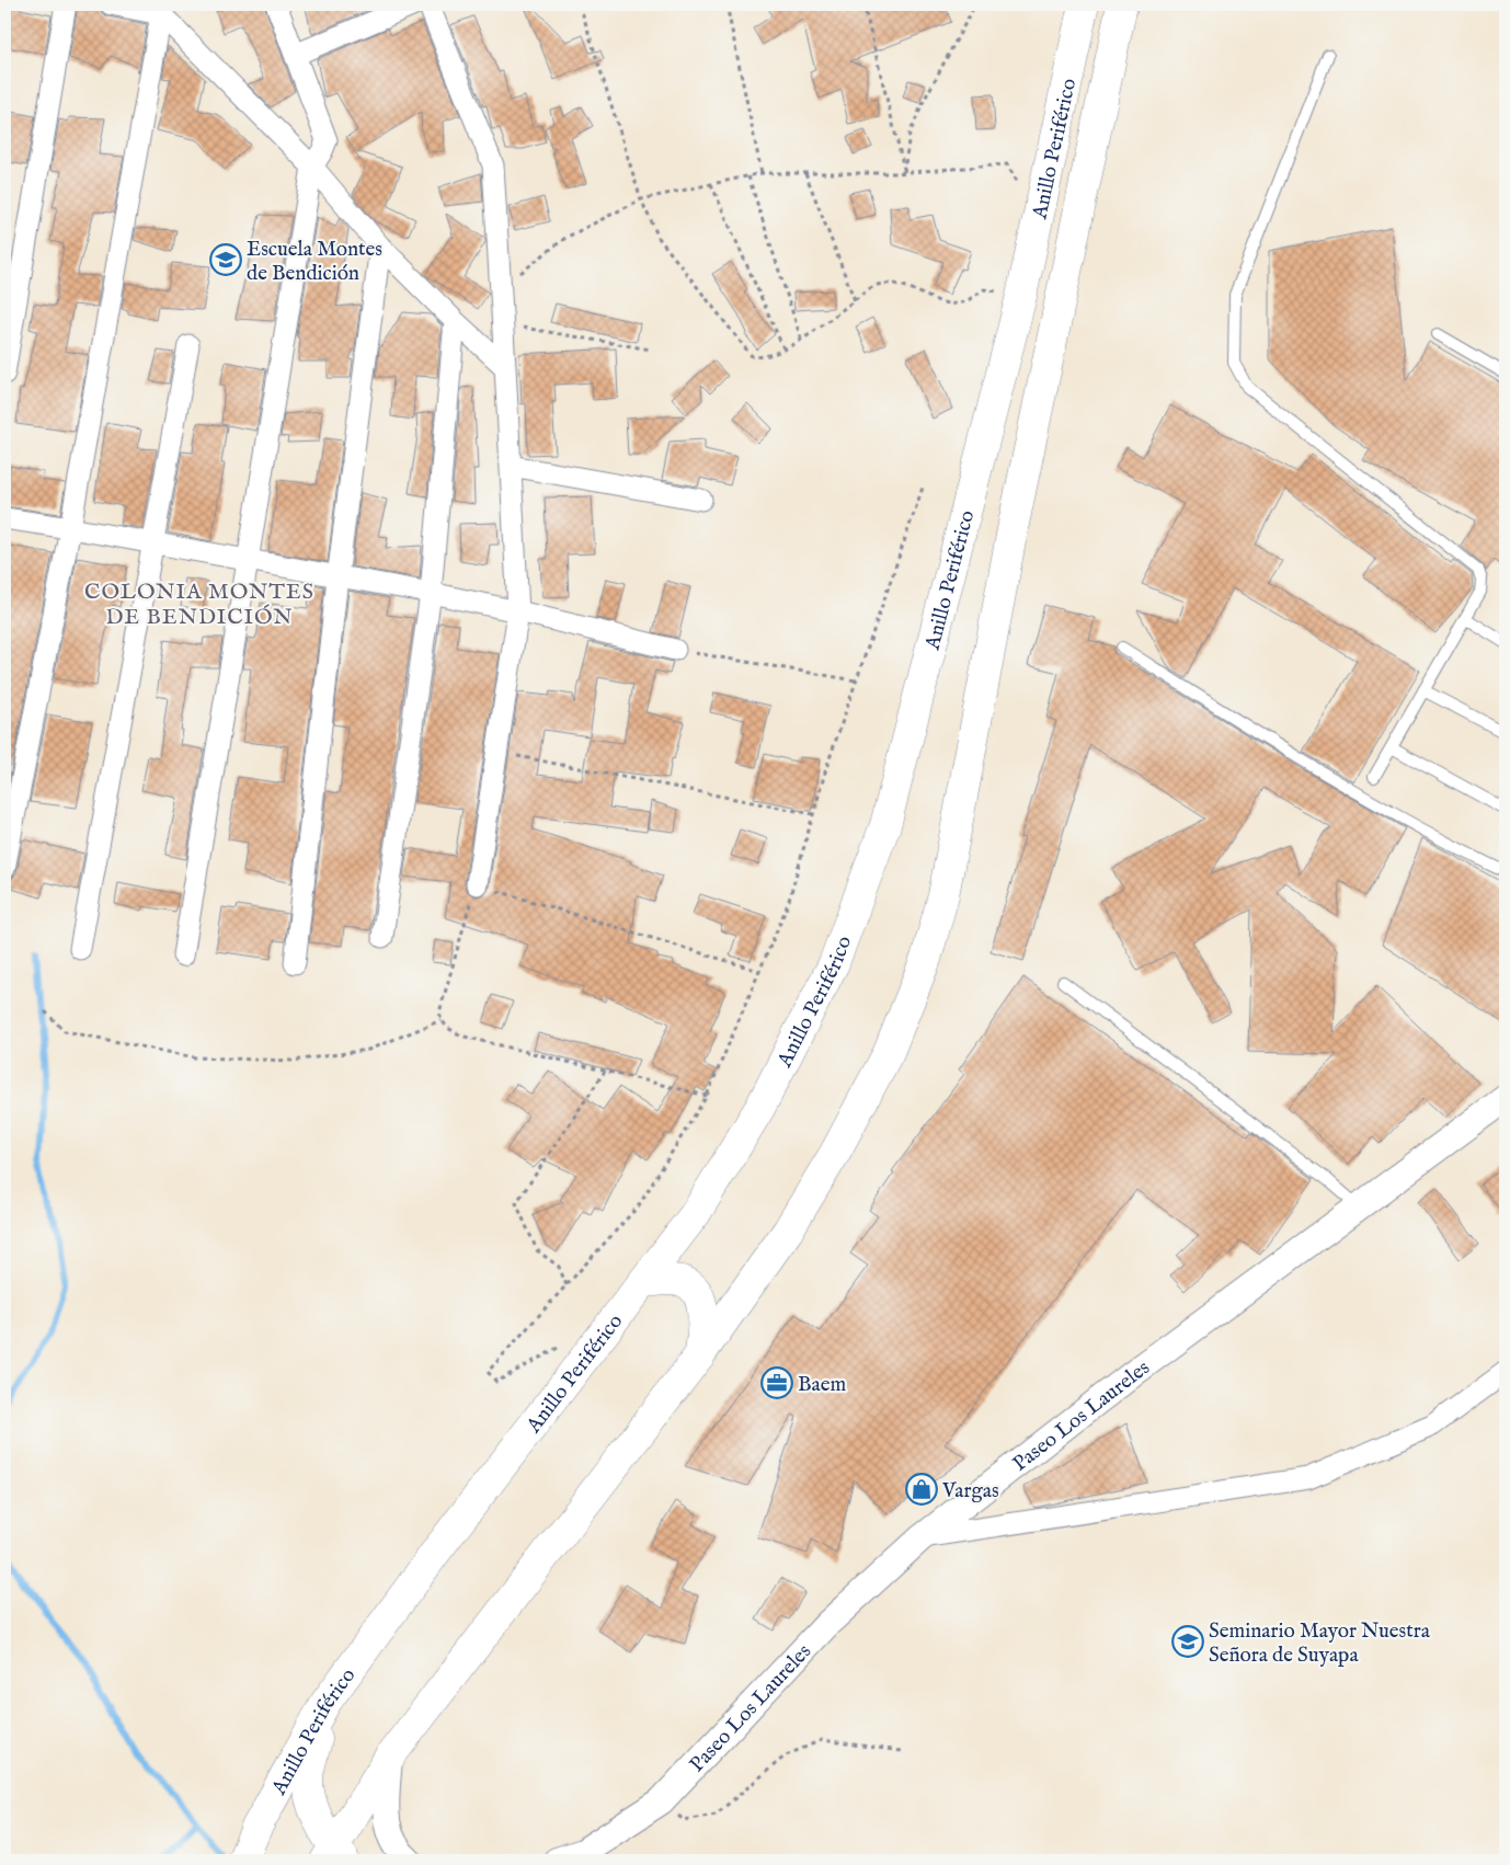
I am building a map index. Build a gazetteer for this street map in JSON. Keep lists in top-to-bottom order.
{
  "streets": {
    "highway": ["Anillo Periférico"],
    "street": ["Paseo Los Laureles"]
  },
  "districts": ["COLONIA MONTES DE BENDICIÓN"],
  "places": {
    "school or university": ["Escuela Montes de Bendición", "Seminario Mayor Nuestra Señora de Suyapa"],
    "office": ["Baem"],
    "shop": ["Vargas"]
  }
}
